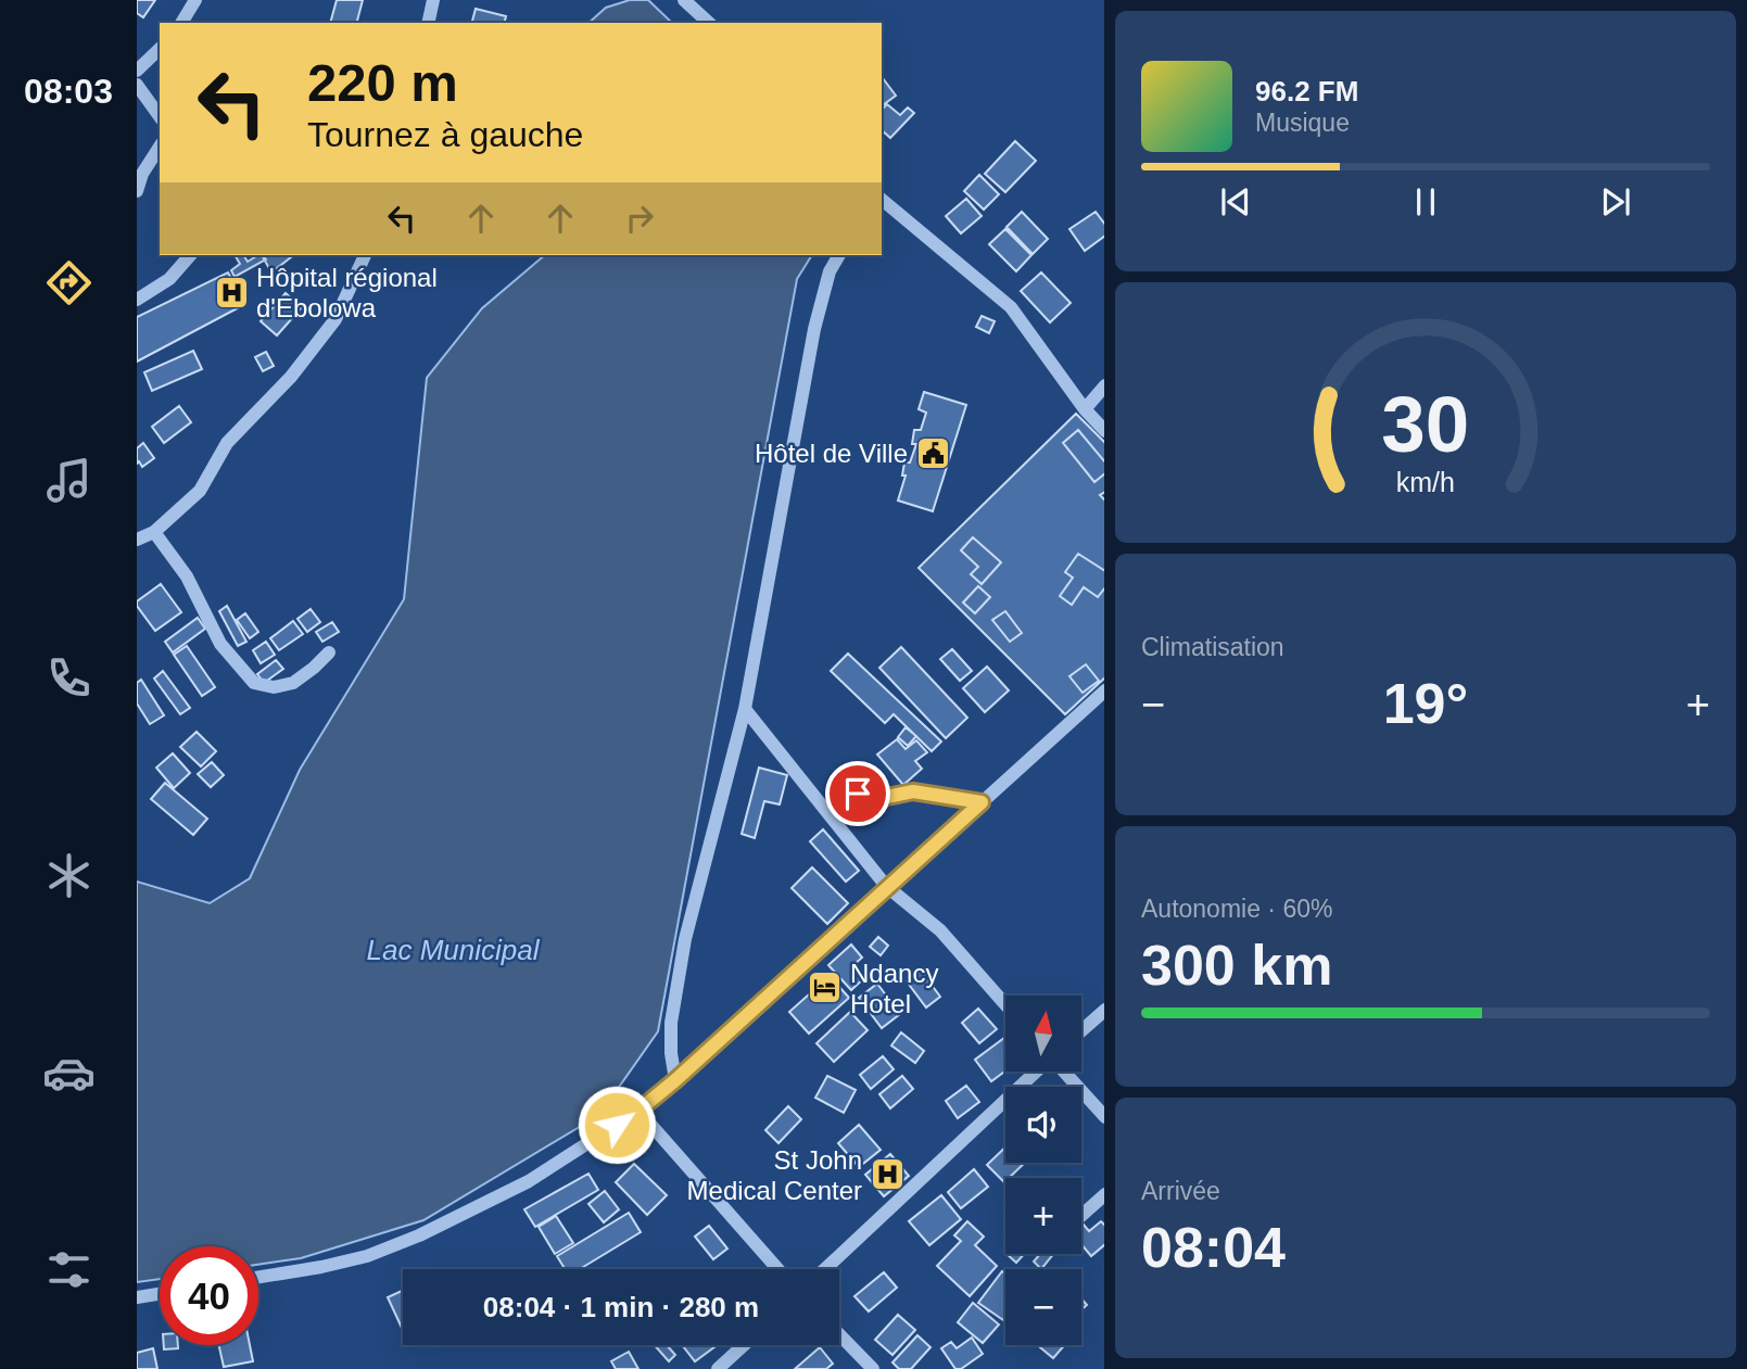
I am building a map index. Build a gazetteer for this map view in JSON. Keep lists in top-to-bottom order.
{
  "water": ["Lac Municipal"],
  "places": {
    "hospital": ["Hôpital régional d'Ebolowa", "St John Medical Center"],
    "public building": ["Hôtel de Ville"],
    "hotel": ["Ndancy Hotel"]
  },
  "north": "top",
  "page": {
    "tabs": "08:03",
    "turn": ["220 m", "Tournez à gauche"],
    "song": ["96.2 FM", "Musique"],
    "tile": [
      "Climatisation",
      ["Autonomie · 60%", "300 km"],
      ["Arrivée", "08:04"]
    ],
    "heat": ["−", "19°", "+"],
    "map_buttons": ["+", "−"],
    "limit": "40",
    "trip": "08:04 · 1 min · 280 m",
    "gauge": ["30", "km/h"]
  }
}
